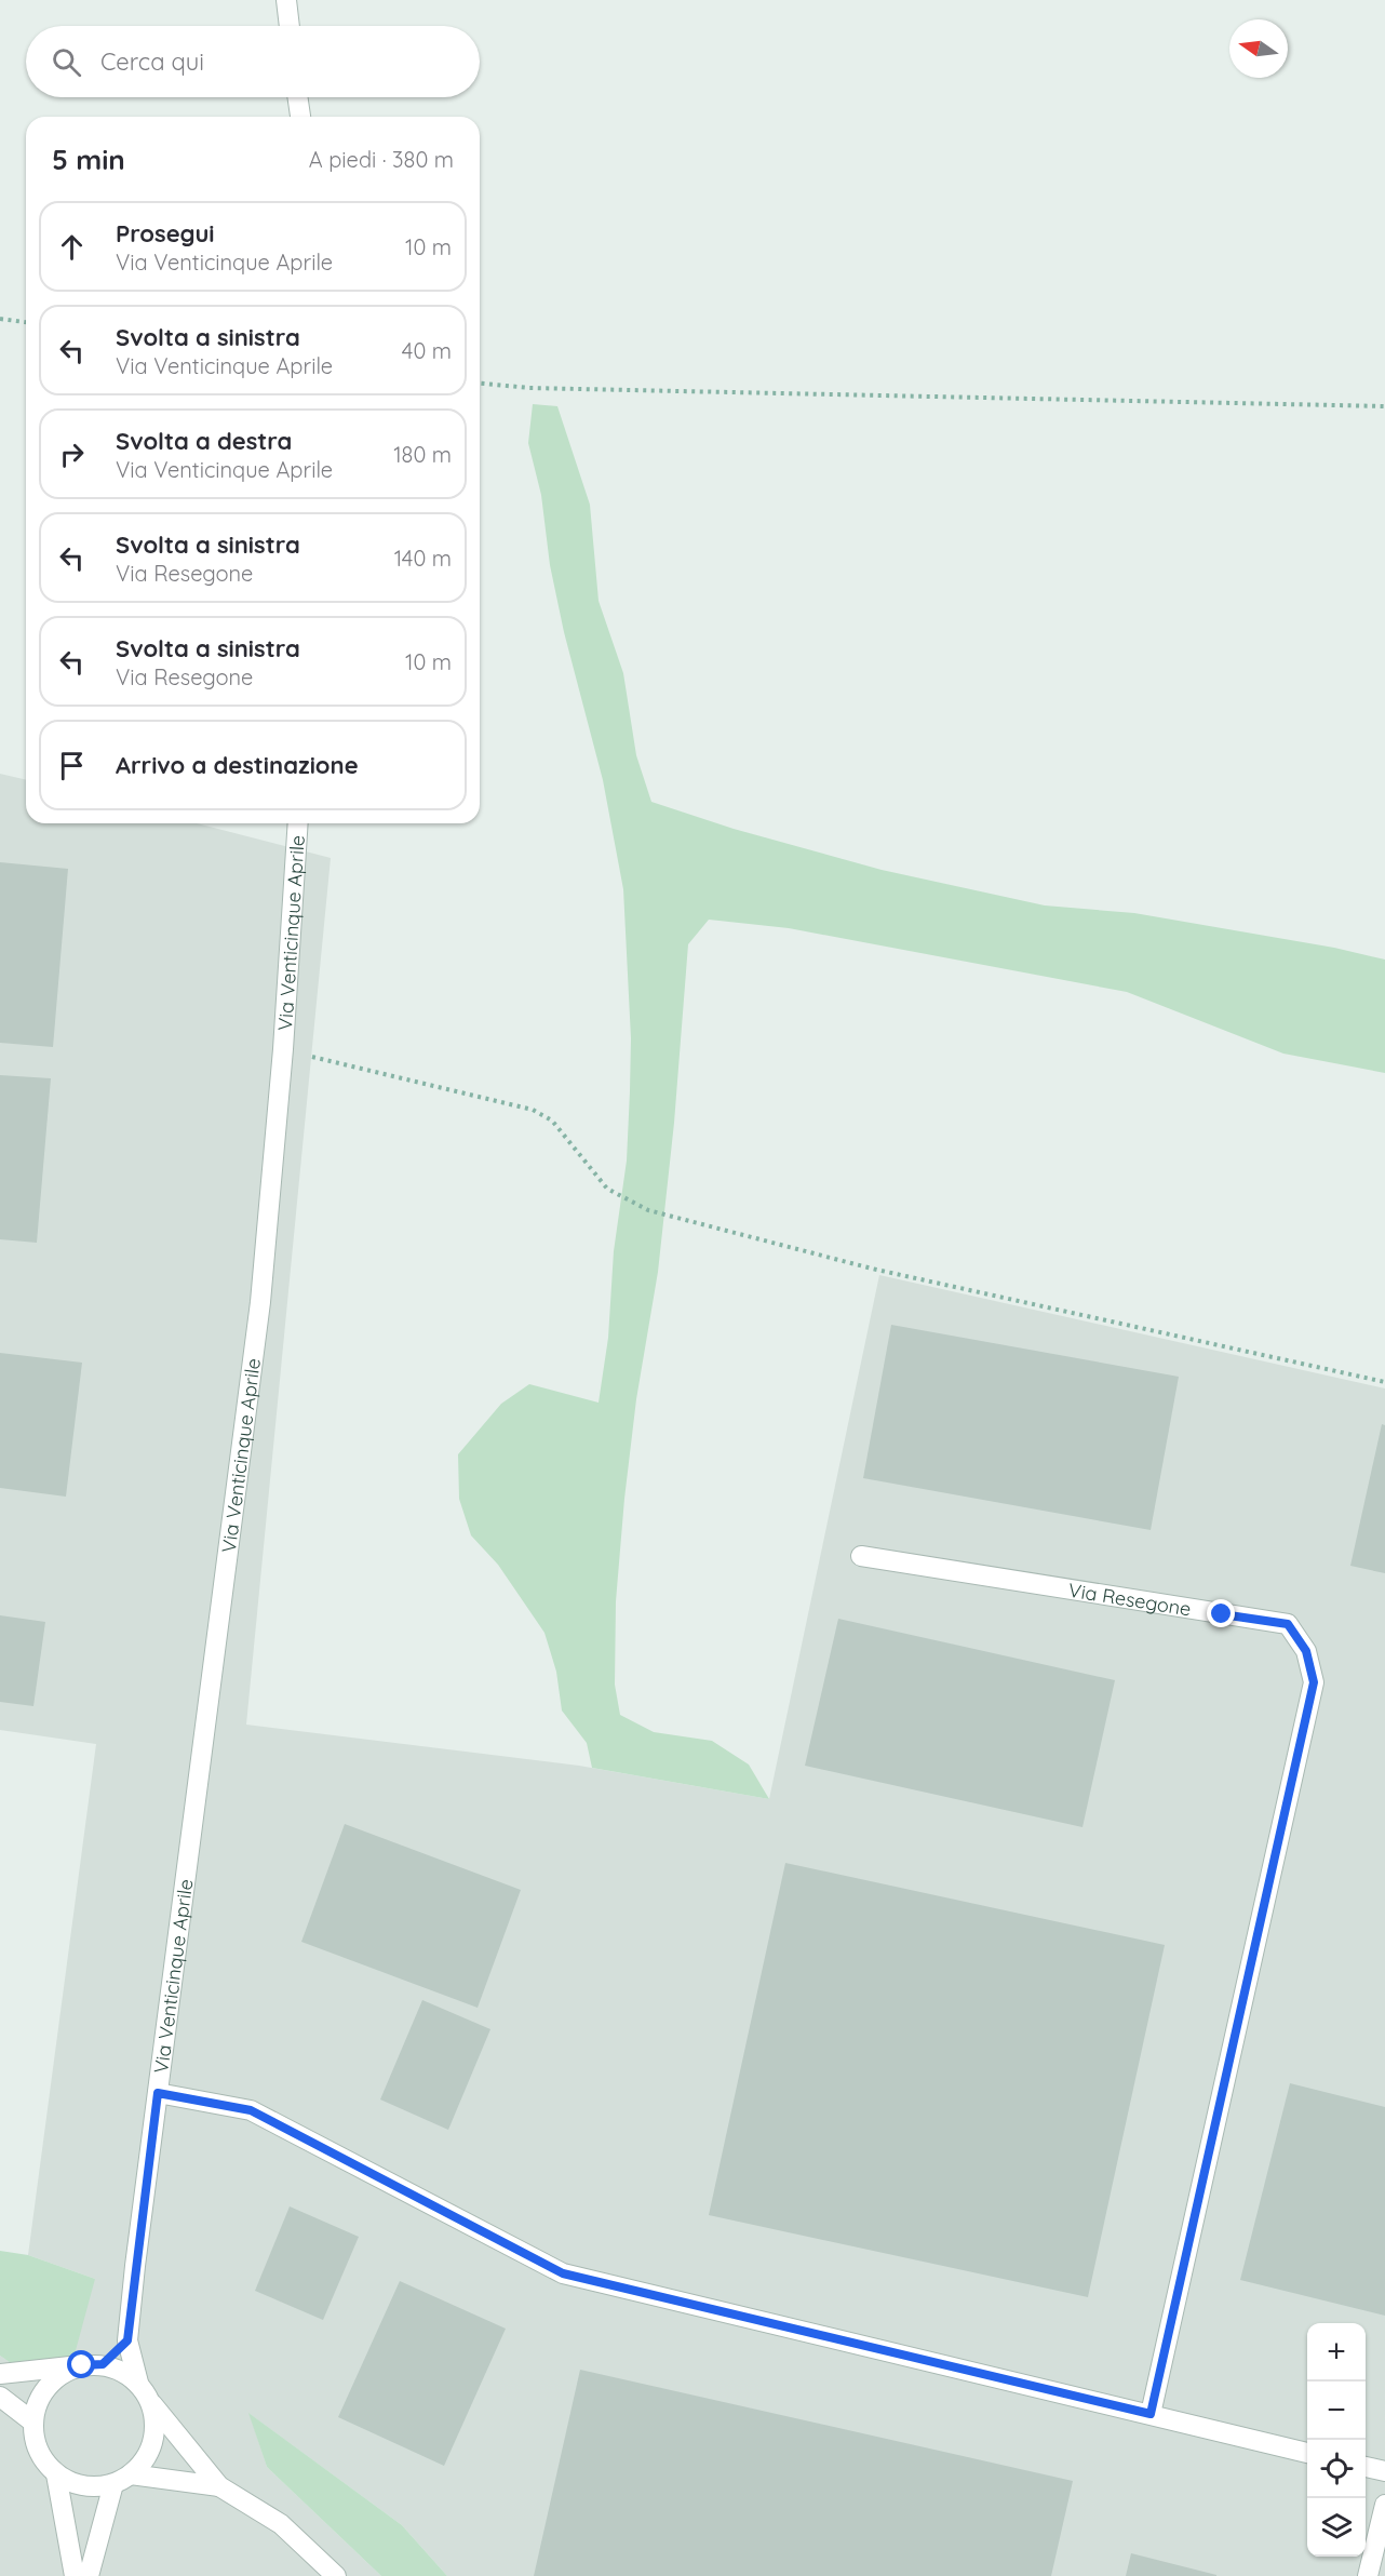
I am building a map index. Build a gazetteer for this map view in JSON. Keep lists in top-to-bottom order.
{
  "streets": {
    "street": ["Via Venticinque Aprile", "Via Resegone"]
  },
  "crossings": [
    ["Via Venticinque Aprile", "Via Resegone"]
  ],
  "north": "left",
  "page": {
    "search": "Cerca qui",
    "heading": ["5 min", "A piedi · 380 m"],
    "list": [
      ["Prosegui", "Via Venticinque Aprile", "10 m"],
      ["Svolta a sinistra", "Via Venticinque Aprile", "40 m"],
      ["Svolta a destra", "Via Venticinque Aprile", "180 m"],
      ["Svolta a sinistra", "Via Resegone", "140 m"],
      ["Svolta a sinistra", "Via Resegone", "10 m"],
      "Arrivo a destinazione"
    ],
    "map_buttons": ["+", "−"]
  }
}
